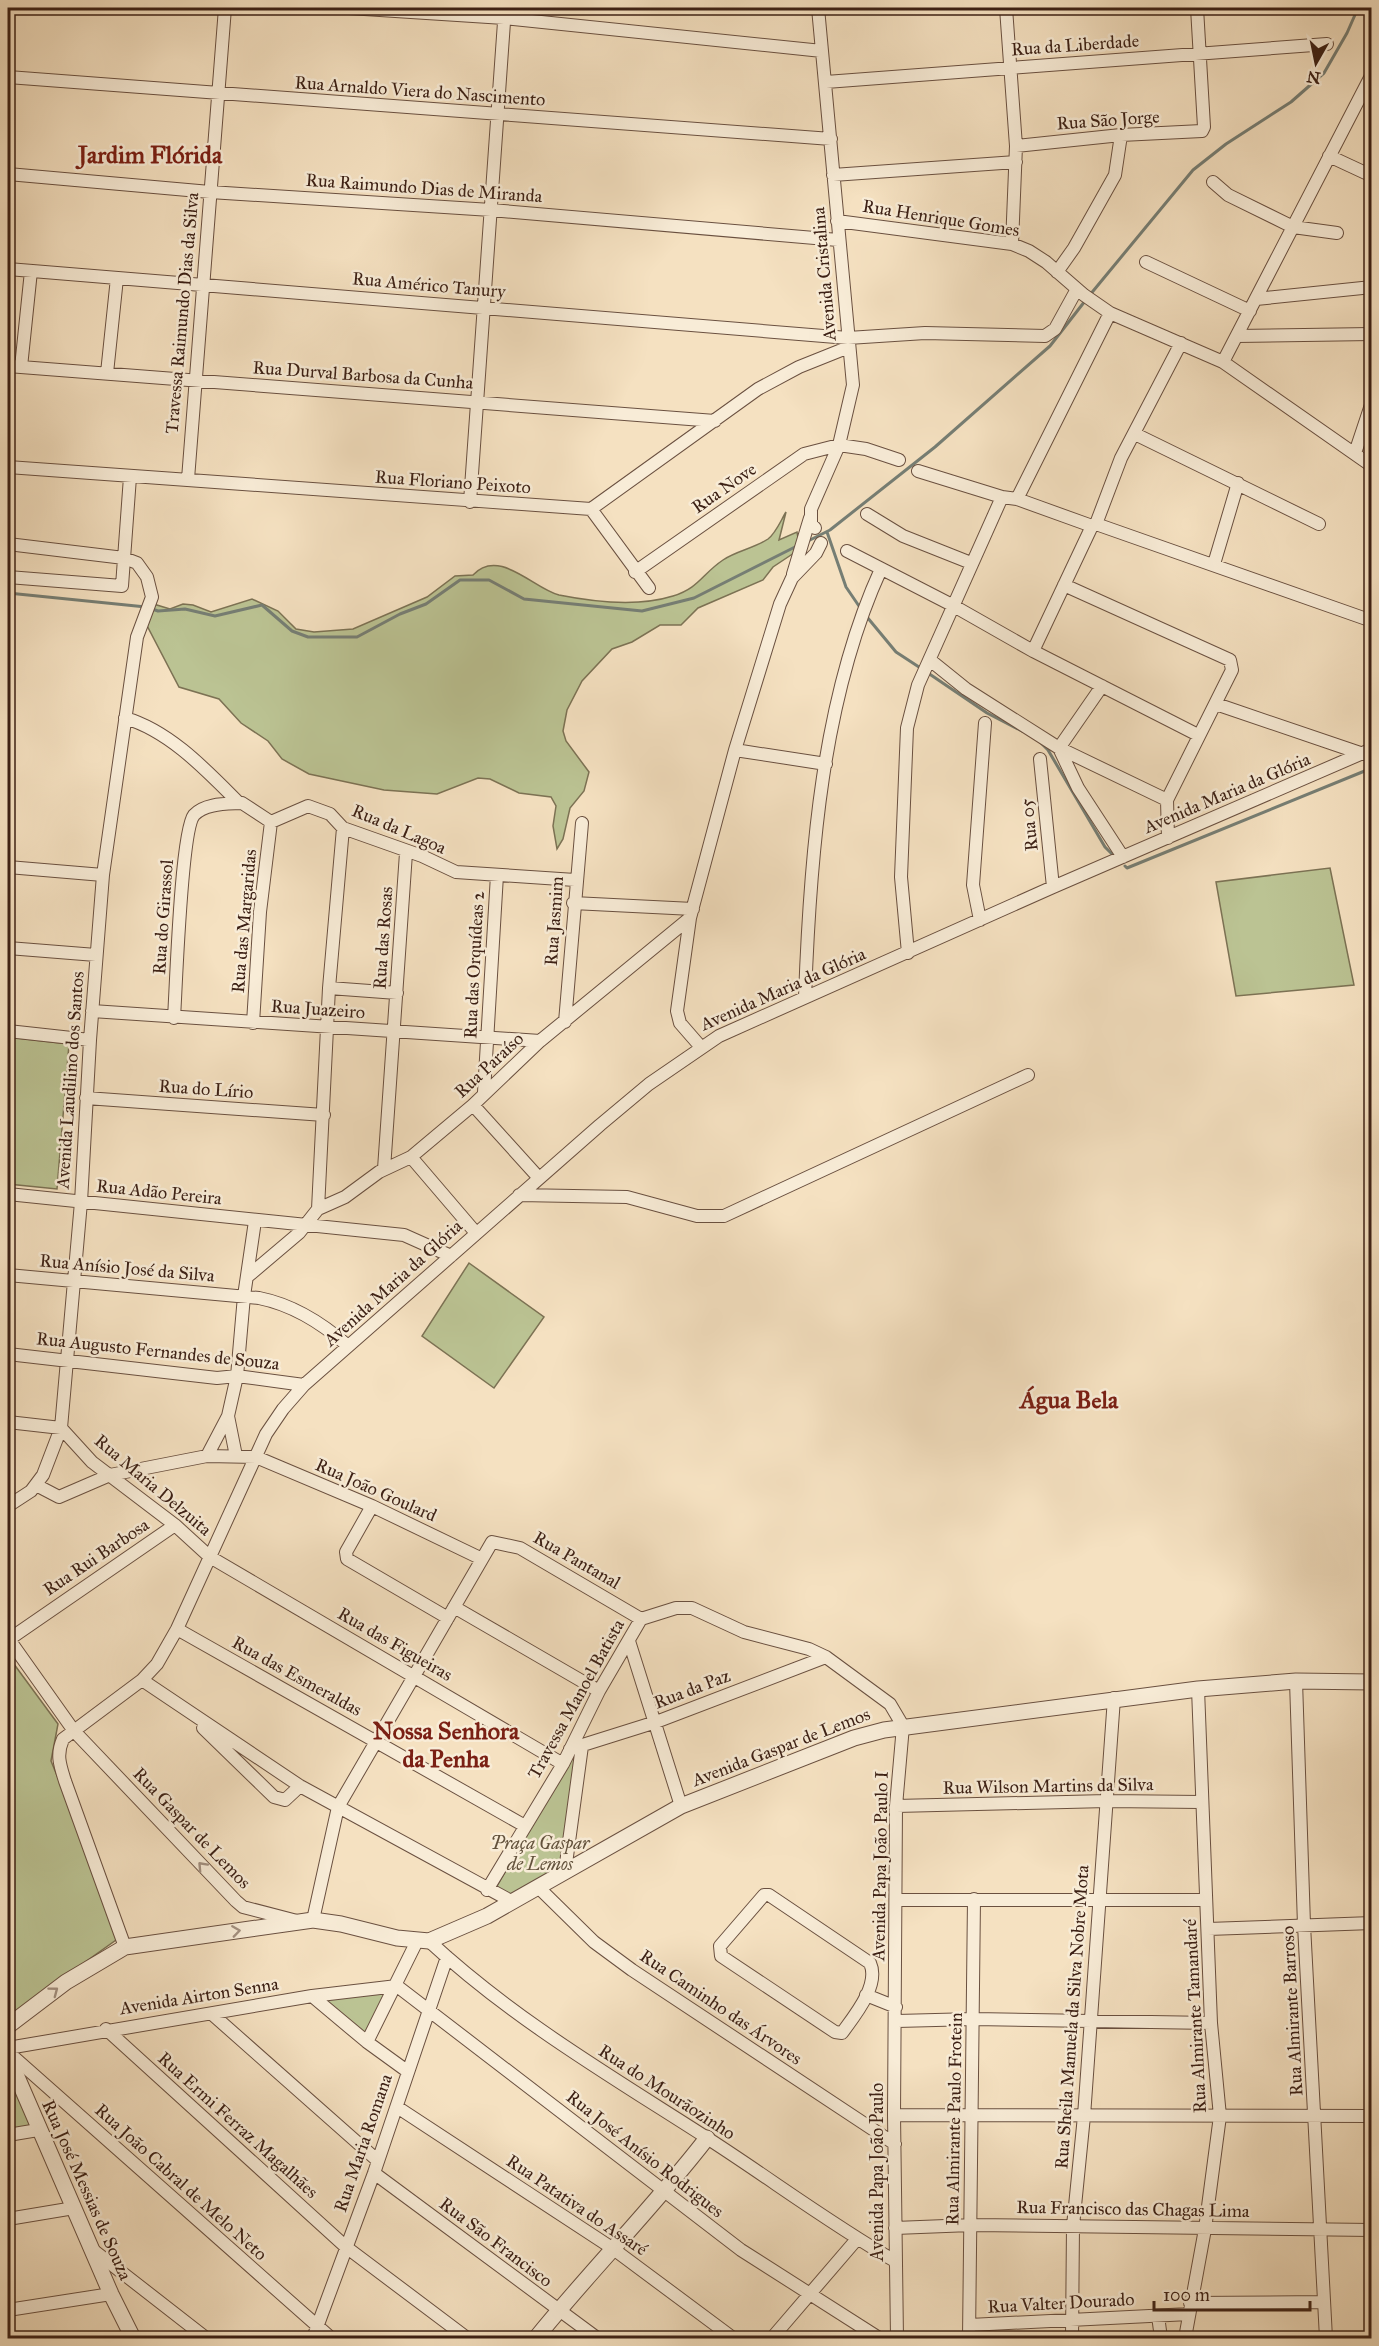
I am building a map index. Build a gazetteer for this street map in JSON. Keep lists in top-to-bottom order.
{
  "streets": {
    "street": [
      "Rua da Liberdade",
      "Rua Arnaldo Viera do Nascimento",
      "Rua São Jorge",
      "Rua Raimundo Dias de Miranda",
      "Rua Henrique Gomes",
      "Avenida Cristalina",
      "Rua Américo Tanury",
      "Travessa Raimundo Dias da Silva",
      "Rua Durval Barbosa da Cunha",
      "Rua Floriano Peixoto",
      "Rua Nove",
      "Avenida Maria da Glória",
      "Rua 05",
      "Rua da Lagoa",
      "Rua do Girassol",
      "Rua das Margaridas",
      "Rua Jasmim",
      "Rua das Rosas",
      "Rua das Orquídeas 2",
      "Rua Juazeiro",
      "Rua Paraíso",
      "Avenida Laudilino dos Santos",
      "Rua do Lírio",
      "Rua Adão Pereira",
      "Rua Anísio José da Silva",
      "Rua Augusto Fernandes de Souza",
      "Rua Maria Delzuita",
      "Rua João Goulard",
      "Rua Rui Barbosa",
      "Rua Pantanal",
      "Rua das Figueiras",
      "Rua das Esmeraldas",
      "Rua da Paz",
      "Travessa Manoel Batista",
      "Avenida Gaspar de Lemos",
      "Rua Wilson Martins da Silva",
      "Rua Gaspar de Lemos",
      "Avenida Papa João Paulo I",
      "Avenida Airton Senna",
      "Rua Caminho das Árvores",
      "Rua Almirante Barroso",
      "Rua Almirante Tamandaré",
      "Rua Sheila Manuela da Silva Nobre Mota",
      "Rua do Mourãozinho",
      "Rua Almirante Paulo Frotein",
      "Rua Ermi Ferraz Magalhães",
      "Rua Maria Romana",
      "Rua José Anísio Rodrigues",
      "Avenida Papa João Paulo",
      "Rua João Cabral de Melo Neto",
      "Rua José Messias de Souza",
      "Rua Patativa do Assaré",
      "Rua Francisco das Chagas Lima",
      "Rua São Francisco",
      "Rua Valter Dourado"
    ]
  },
  "crossings": [
    ["Rua da Liberdade", "Rua São Jorge"],
    ["Rua da Liberdade", "Avenida Cristalina"],
    ["Rua Arnaldo Viera do Nascimento", "Avenida Cristalina"],
    ["Rua Arnaldo Viera do Nascimento", "Travessa Raimundo Dias da Silva"],
    ["Rua Raimundo Dias de Miranda", "Avenida Cristalina"],
    ["Rua Raimundo Dias de Miranda", "Travessa Raimundo Dias da Silva"],
    ["Rua Henrique Gomes", "Avenida Cristalina"],
    ["Avenida Cristalina", "Rua Américo Tanury"],
    ["Avenida Cristalina", "Rua Nove"],
    ["Rua Américo Tanury", "Travessa Raimundo Dias da Silva"],
    ["Travessa Raimundo Dias da Silva", "Rua Durval Barbosa da Cunha"],
    ["Travessa Raimundo Dias da Silva", "Rua Floriano Peixoto"],
    ["Avenida Maria da Glória", "Rua 05"],
    ["Avenida Maria da Glória", "Rua Adão Pereira"],
    ["Avenida Maria da Glória", "Rua Anísio José da Silva"],
    ["Avenida Maria da Glória", "Rua Augusto Fernandes de Souza"],
    ["Avenida Maria da Glória", "Rua Maria Delzuita"],
    ["Avenida Maria da Glória", "Rua João Goulard"],
    ["Avenida Maria da Glória", "Rua das Figueiras"],
    ["Avenida Maria da Glória", "Rua das Esmeraldas"],
    ["Avenida Maria da Glória", "Rua Gaspar de Lemos"],
    ["Rua da Lagoa", "Rua das Margaridas"],
    ["Rua da Lagoa", "Rua Jasmim"],
    ["Rua da Lagoa", "Rua das Rosas"],
    ["Rua da Lagoa", "Rua das Orquídeas 2"],
    ["Rua do Girassol", "Rua Juazeiro"],
    ["Rua das Margaridas", "Rua Juazeiro"],
    ["Rua Jasmim", "Rua Paraíso"],
    ["Rua das Rosas", "Rua Juazeiro"],
    ["Rua das Rosas", "Rua Paraíso"],
    ["Rua das Orquídeas 2", "Rua Juazeiro"],
    ["Rua das Orquídeas 2", "Rua Paraíso"],
    ["Rua Juazeiro", "Rua Paraíso"],
    ["Rua Juazeiro", "Avenida Laudilino dos Santos"],
    ["Avenida Laudilino dos Santos", "Rua do Lírio"],
    ["Avenida Laudilino dos Santos", "Rua Adão Pereira"],
    ["Avenida Laudilino dos Santos", "Rua Anísio José da Silva"],
    ["Avenida Laudilino dos Santos", "Rua Augusto Fernandes de Souza"],
    ["Avenida Laudilino dos Santos", "Rua Maria Delzuita"],
    ["Rua Maria Delzuita", "Rua Rui Barbosa"],
    ["Rua Maria Delzuita", "Rua das Figueiras"],
    ["Rua João Goulard", "Rua Pantanal"],
    ["Rua Rui Barbosa", "Rua Gaspar de Lemos"],
    ["Rua Pantanal", "Travessa Manoel Batista"],
    ["Rua das Figueiras", "Travessa Manoel Batista"],
    ["Rua das Esmeraldas", "Travessa Manoel Batista"],
    ["Rua da Paz", "Travessa Manoel Batista"],
    ["Avenida Gaspar de Lemos", "Avenida Papa João Paulo I"],
    ["Avenida Gaspar de Lemos", "Rua Caminho das Árvores"],
    ["Avenida Gaspar de Lemos", "Rua Almirante Barroso"],
    ["Avenida Gaspar de Lemos", "Rua Almirante Tamandaré"],
    ["Avenida Gaspar de Lemos", "Rua Sheila Manuela da Silva Nobre Mota"],
    ["Avenida Gaspar de Lemos", "Rua do Mourãozinho"],
    ["Rua Wilson Martins da Silva", "Avenida Papa João Paulo I"],
    ["Rua Wilson Martins da Silva", "Rua Almirante Tamandaré"],
    ["Rua Wilson Martins da Silva", "Rua Sheila Manuela da Silva Nobre Mota"],
    ["Avenida Papa João Paulo I", "Avenida Papa João Paulo"],
    ["Avenida Airton Senna", "Rua Ermi Ferraz Magalhães"],
    ["Avenida Airton Senna", "Rua José Anísio Rodrigues"],
    ["Avenida Airton Senna", "Rua João Cabral de Melo Neto"],
    ["Rua Caminho das Árvores", "Avenida Papa João Paulo"],
    ["Rua Almirante Barroso", "Rua Francisco das Chagas Lima"],
    ["Rua Almirante Barroso", "Rua Valter Dourado"],
    ["Rua Almirante Tamandaré", "Rua Francisco das Chagas Lima"],
    ["Rua Almirante Tamandaré", "Rua Valter Dourado"],
    ["Rua Sheila Manuela da Silva Nobre Mota", "Rua Francisco das Chagas Lima"],
    ["Rua Sheila Manuela da Silva Nobre Mota", "Rua Valter Dourado"],
    ["Rua do Mourãozinho", "Rua Maria Romana"],
    ["Rua do Mourãozinho", "Avenida Papa João Paulo"],
    ["Rua Almirante Paulo Frotein", "Rua Francisco das Chagas Lima"],
    ["Rua Almirante Paulo Frotein", "Rua Valter Dourado"],
    ["Rua Ermi Ferraz Magalhães", "Rua Maria Romana"],
    ["Rua Maria Romana", "Rua José Anísio Rodrigues"],
    ["Rua Maria Romana", "Rua João Cabral de Melo Neto"],
    ["Rua Maria Romana", "Rua Patativa do Assaré"],
    ["Rua Maria Romana", "Rua São Francisco"],
    ["Avenida Papa João Paulo", "Rua Francisco das Chagas Lima"]
  ],
  "districts": ["Jardim Flórida", "Água Bela", "Nossa Senhora da Penha"],
  "parks": ["Praça Gaspar de Lemos"],
  "scale_bar": "100 m",
  "north": "bottom"
}
